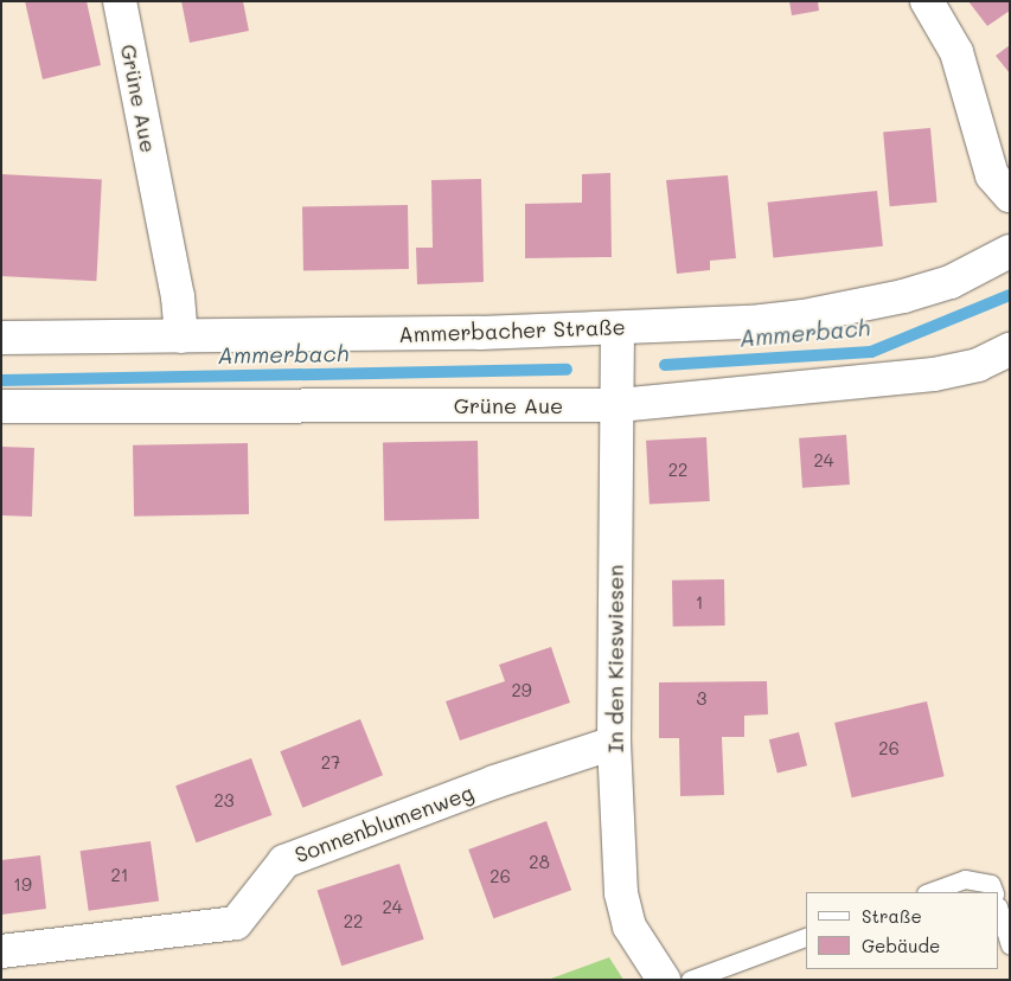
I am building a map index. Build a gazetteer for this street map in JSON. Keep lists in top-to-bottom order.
{
  "streets": {
    "street": [
      "Grüne Aue",
      "Ammerbacher Straße",
      "In den Kieswiesen",
      "Sonnenblumenweg"
    ]
  },
  "crossings": [
    ["Grüne Aue", "Ammerbacher Straße"],
    ["Grüne Aue", "In den Kieswiesen"],
    ["Ammerbacher Straße", "In den Kieswiesen"],
    ["In den Kieswiesen", "Sonnenblumenweg"]
  ],
  "water": ["Ammerbach"],
  "house_numbers": [
    "24",
    "22",
    "1",
    "29",
    "3",
    "26",
    "27",
    "23",
    "28",
    "21",
    "26",
    "19",
    "24",
    "22"
  ],
  "legend": ["Straße", "Gebäude"]
}
